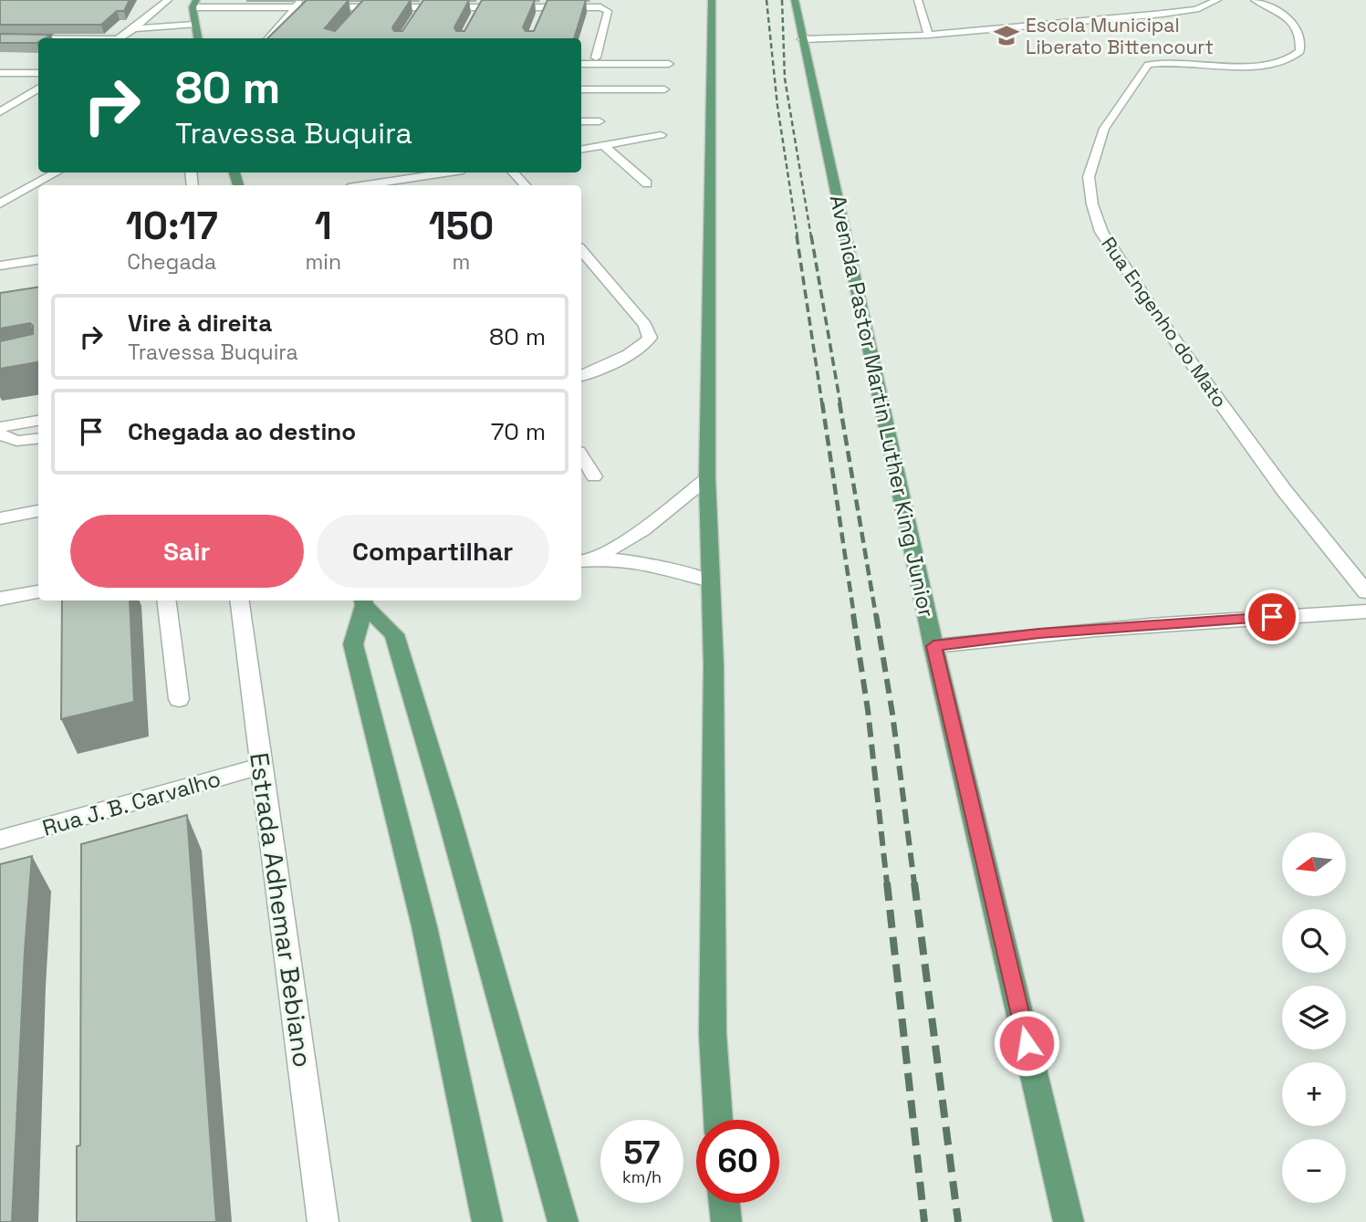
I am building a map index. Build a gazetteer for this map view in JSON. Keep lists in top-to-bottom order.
{
  "streets": {
    "main road": ["Avenida Pastor Martin Luther King Junior"],
    "street": ["Rua Engenho do Mato", "Rua J. B. Carvalho", "Estrada Adhemar Bebiano"]
  },
  "crossings": [
    ["Rua J. B. Carvalho", "Estrada Adhemar Bebiano"]
  ],
  "places": {
    "school or university": ["Escola Municipal Liberato Bittencourt"]
  },
  "north": "left",
  "page": {
    "turn": ["80 m", "Travessa Buquira"],
    "eta": [
      "10:17",
      "Chegada",
      "1",
      "min",
      "150",
      "m"
    ],
    "list": [
      {
        "name": "Vire à direita",
        "note": "Travessa Buquira",
        "value": "80 m"
      },
      {
        "name": "Chegada ao destino",
        "value": "70 m"
      }
    ],
    "buttons": ["Sair", "Compartilhar"],
    "map_buttons": ["+", "−"],
    "speed": "57 km/h",
    "limit": "60"
  }
}
